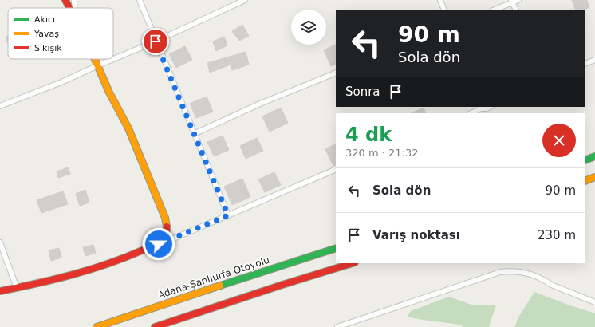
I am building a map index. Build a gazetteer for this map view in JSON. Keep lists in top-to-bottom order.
{
  "streets": {
    "main road": ["Adana-Şanlıurfa Otoyolu"]
  },
  "legend": ["Akıcı", "Yavaş", "Sıkışık"],
  "page": {
    "turn": ["90 m", "Sola dön"],
    "then": "Sonra",
    "heading": ["4 dk", "320 m · 21:32"],
    "list": [
      {
        "name": "Sola dön",
        "value": "90 m"
      },
      {
        "name": "Varış noktası",
        "value": "230 m"
      }
    ]
  }
}
